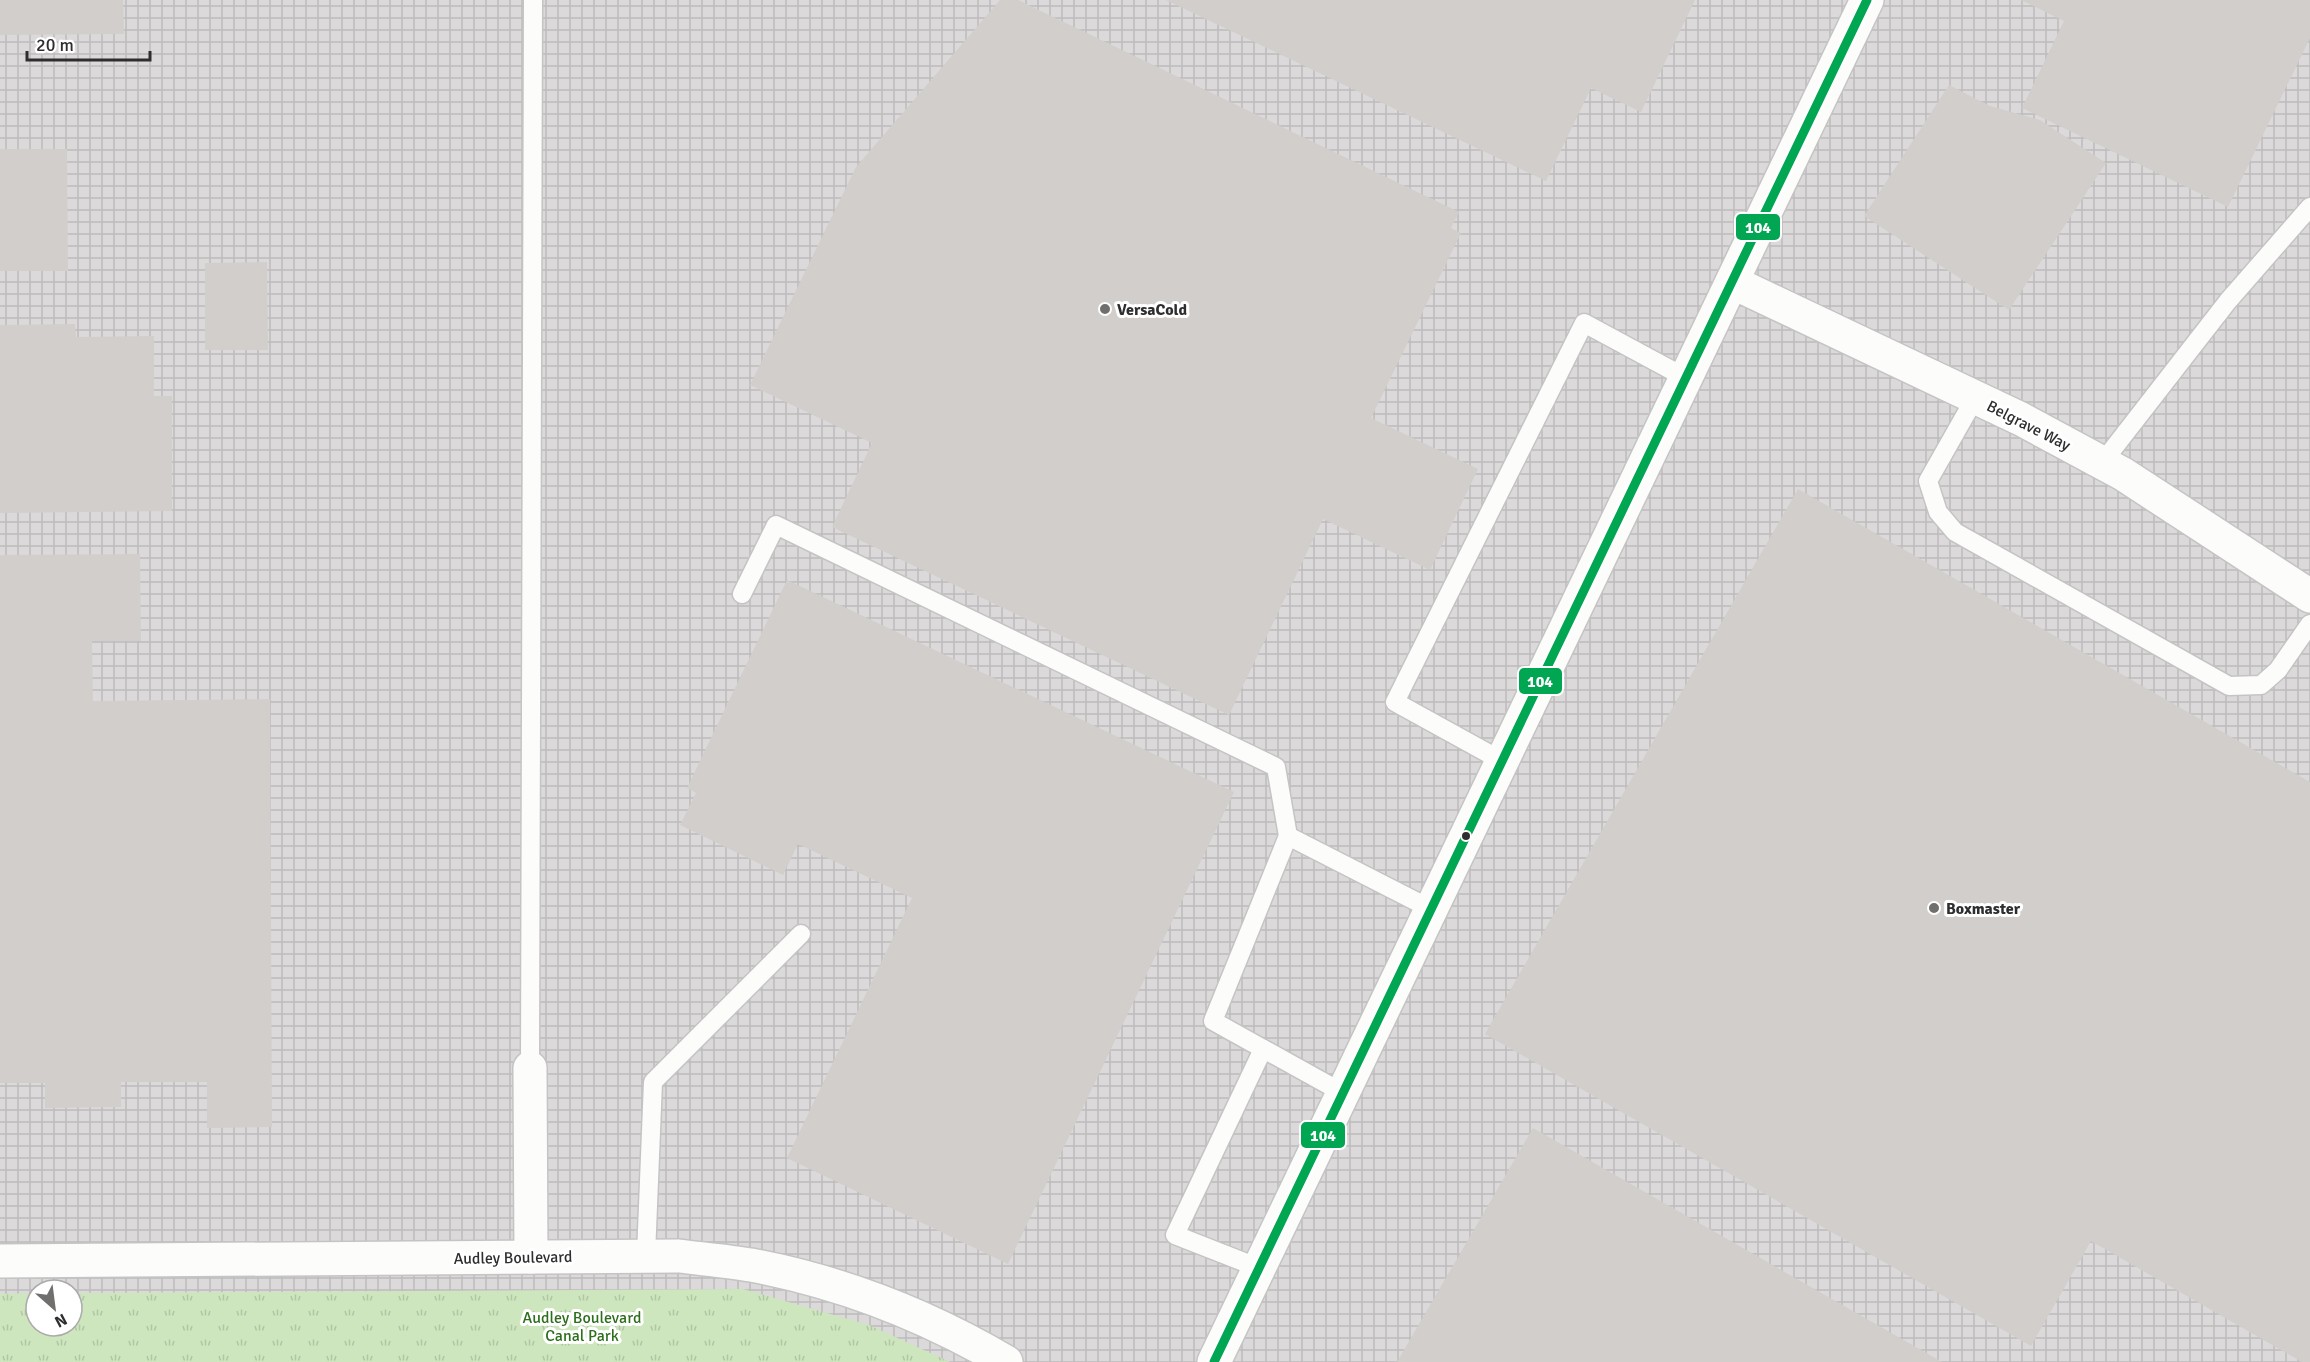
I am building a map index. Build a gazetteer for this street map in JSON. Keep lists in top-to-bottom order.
{
  "streets": {
    "street": ["Belgrave Way", "Audley Boulevard"]
  },
  "parks": ["Audley Boulevard Canal Park"],
  "places": ["VersaCold", "Boxmaster"],
  "lines": ["transit line 104"],
  "scale_bar": "20 m",
  "north": "bottom right"
}
